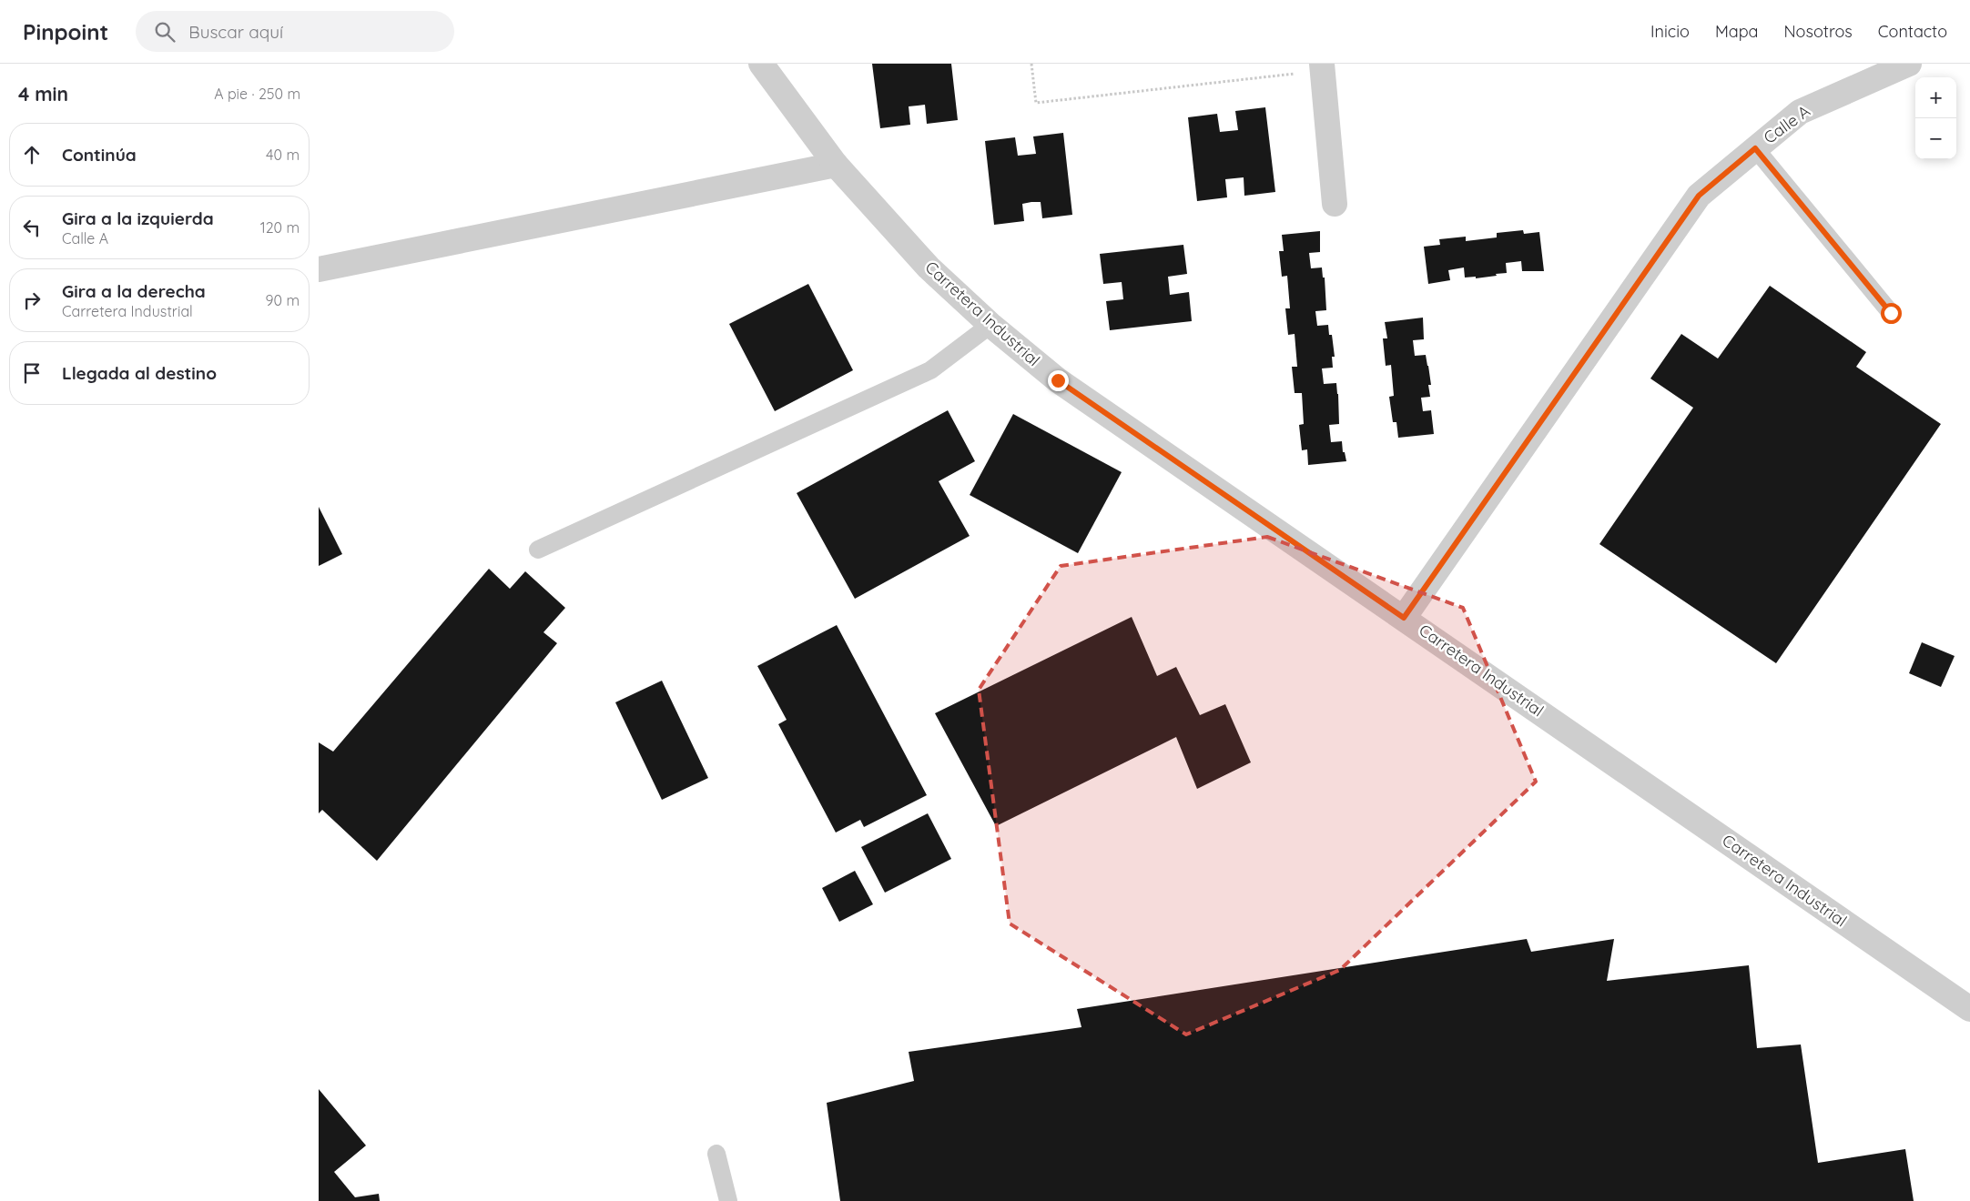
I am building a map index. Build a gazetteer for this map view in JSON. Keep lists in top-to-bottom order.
{
  "streets": {
    "street": ["Calle A", "Carretera Industrial"]
  },
  "crossings": [
    ["Calle A", "Carretera Industrial"]
  ],
  "page": {
    "header": "Pinpoint",
    "search": "Buscar aquí",
    "nav": [
      "Inicio",
      "Mapa",
      "Nosotros",
      "Contacto"
    ],
    "heading": ["4 min", "A pie · 250 m"],
    "map_buttons": ["+", "−"],
    "list": [
      ["Continúa", "40 m"],
      ["Gira a la izquierda", "Calle A", "120 m"],
      ["Gira a la derecha", "Carretera Industrial", "90 m"],
      "Llegada al destino"
    ]
  }
}
